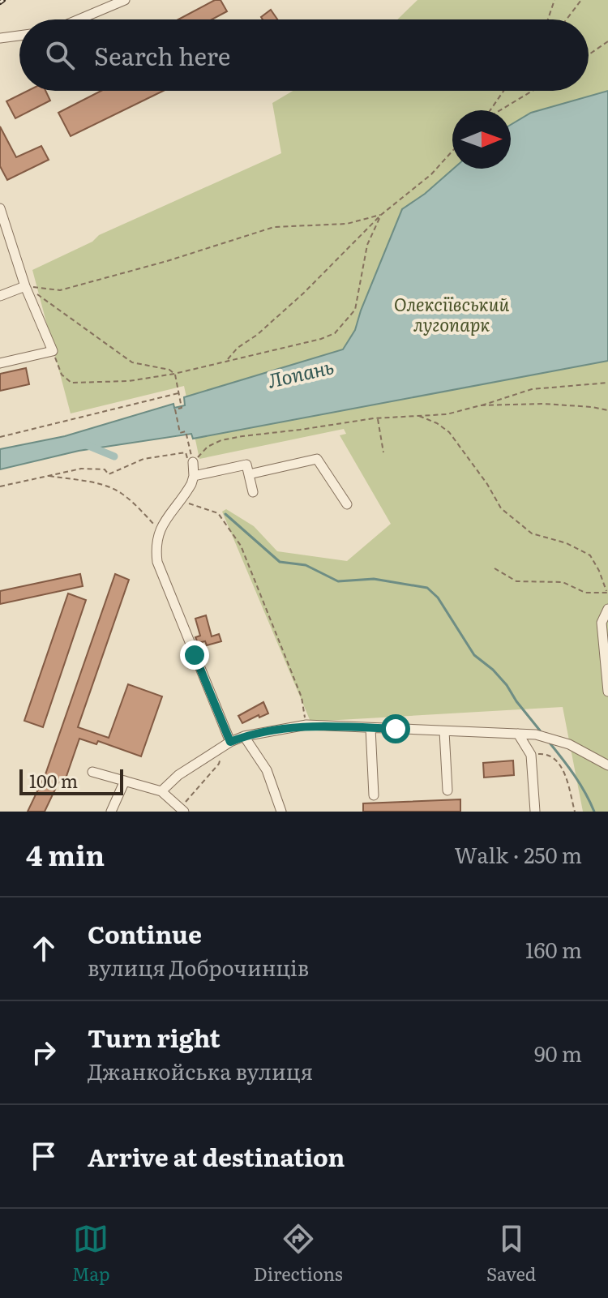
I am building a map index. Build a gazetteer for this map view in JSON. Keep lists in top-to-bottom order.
{
  "water": ["Лопань"],
  "parks": ["Олексіївський лугопарк"],
  "scale_bar": "100 m",
  "north": "right",
  "page": {
    "search": "Search here",
    "scale": "100 m",
    "heading": ["4 min", "Walk · 250 m"],
    "list": [
      ["Continue", "вулиця Доброчинців", "160 m"],
      ["Turn right", "Джанкойська вулиця", "90 m"],
      "Arrive at destination"
    ],
    "nav": ["Map", "Directions", "Saved"]
  }
}
